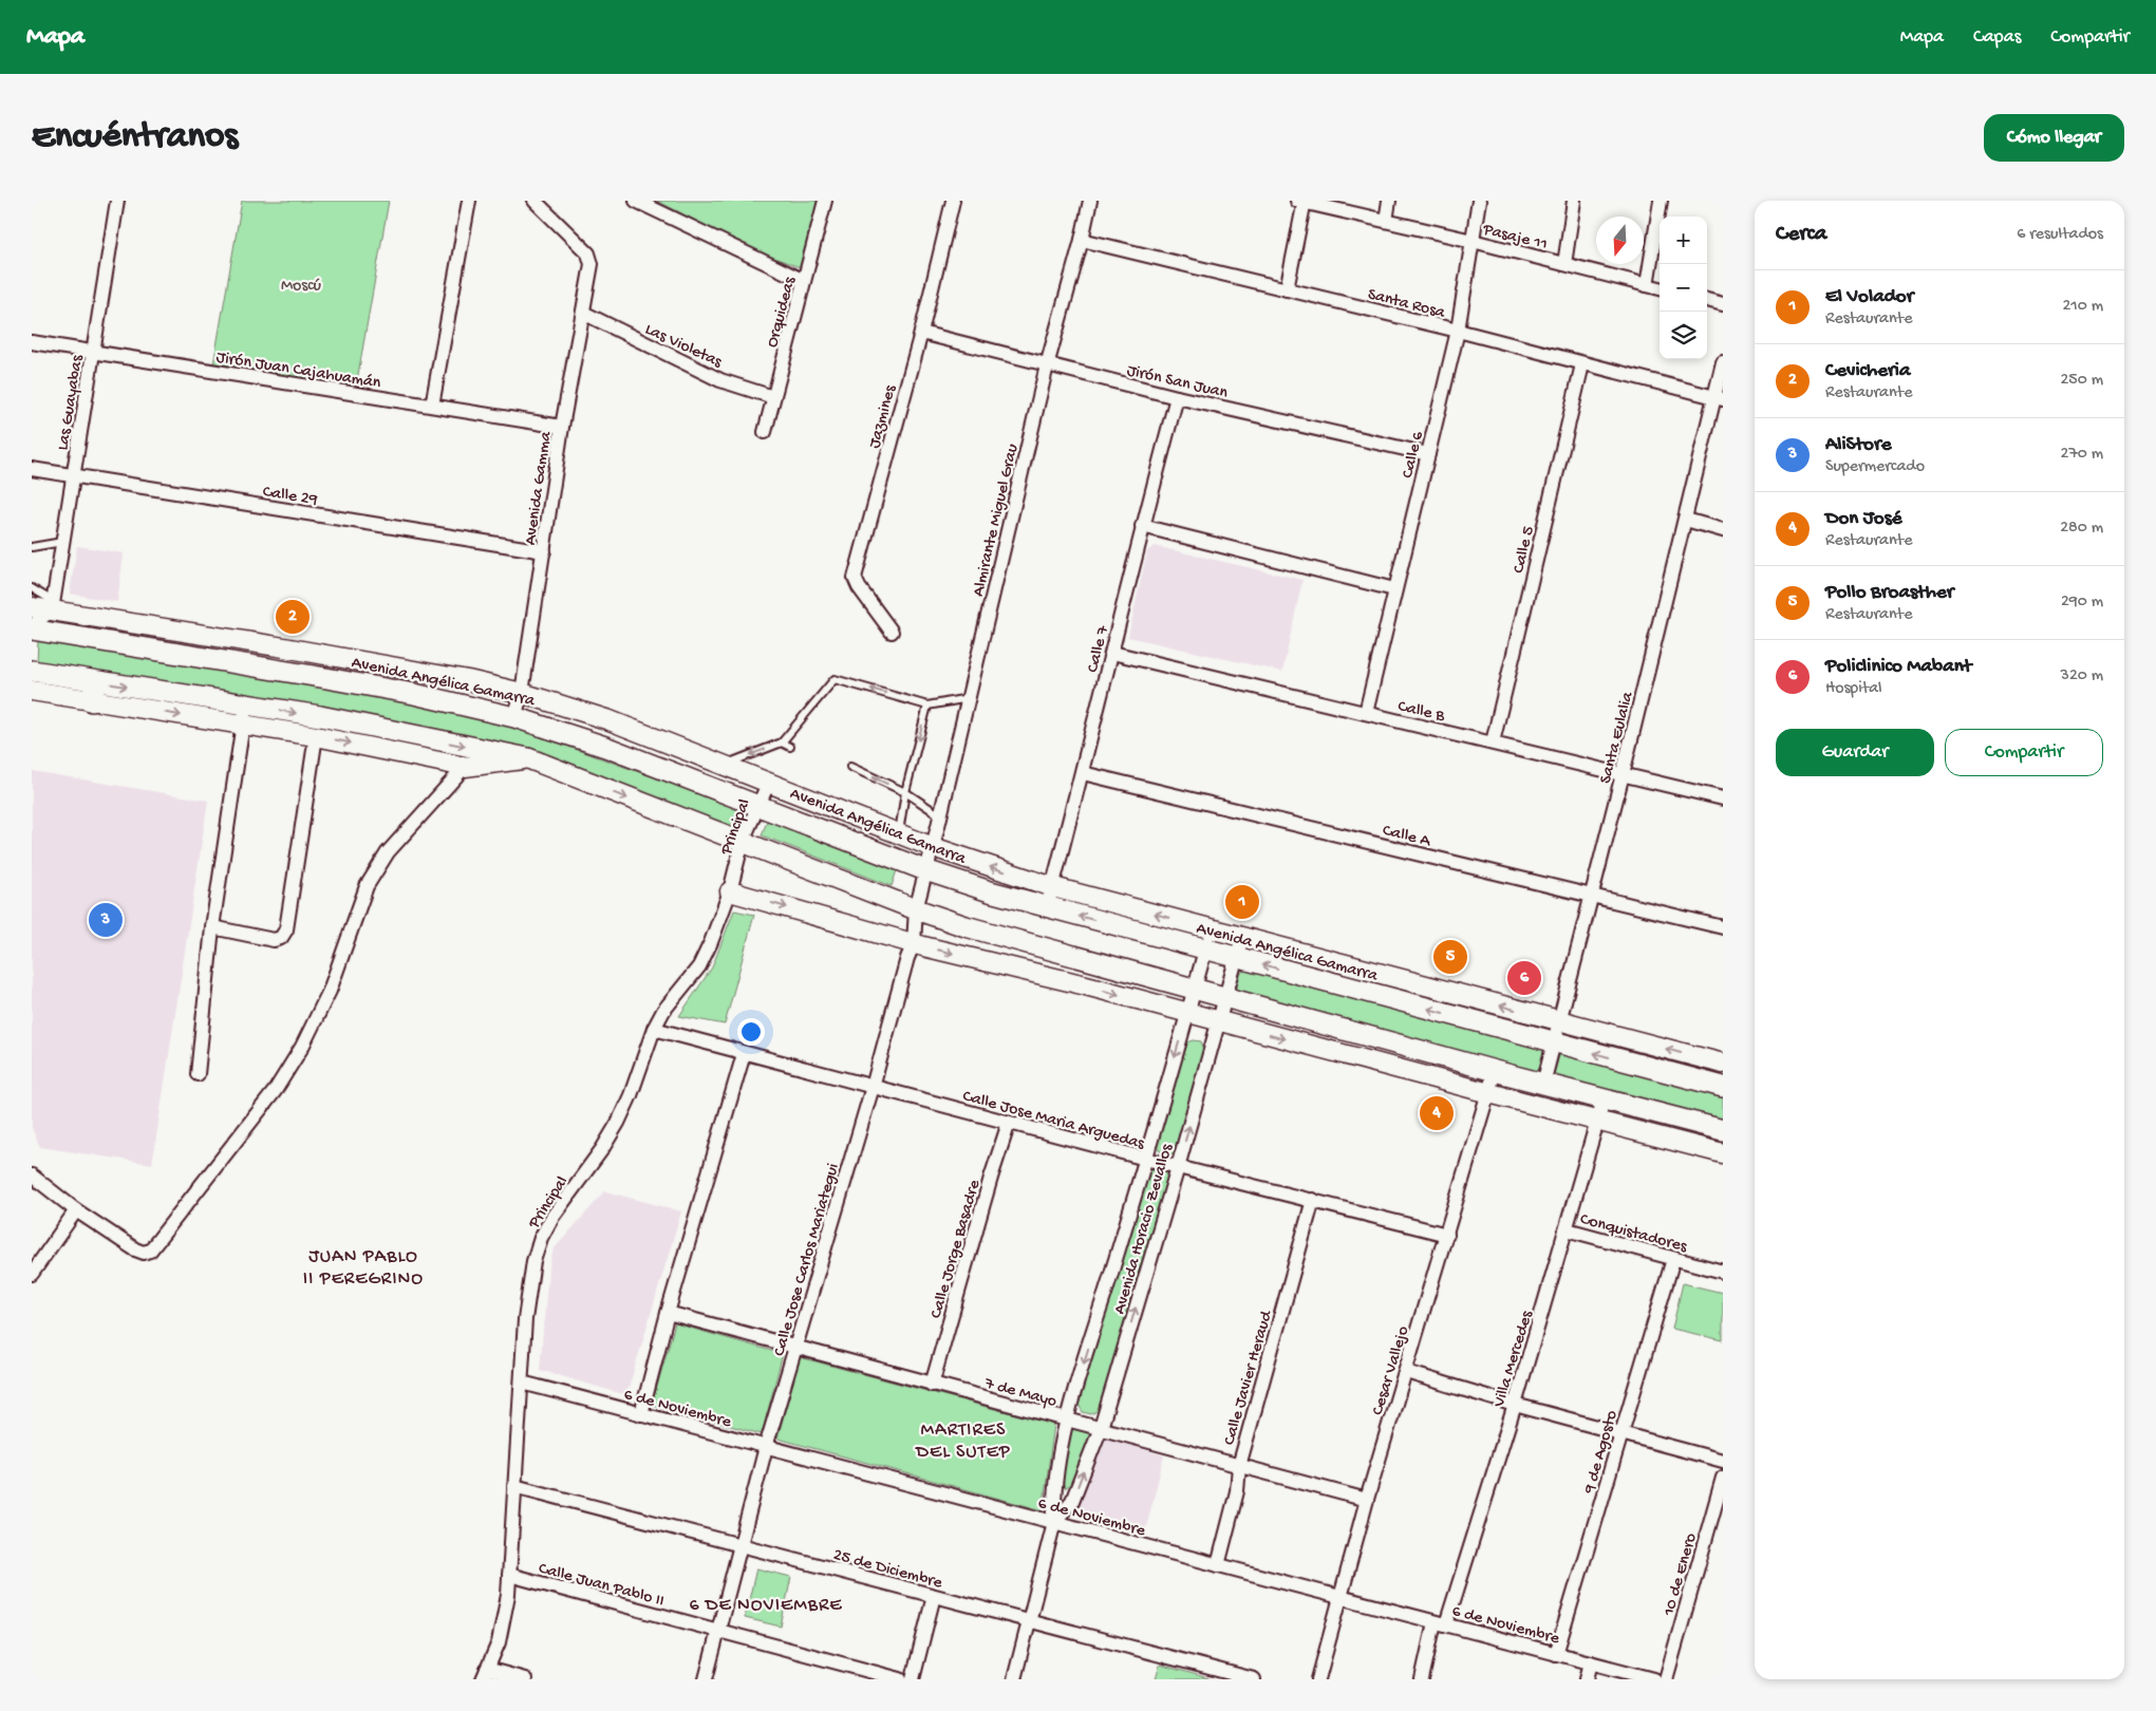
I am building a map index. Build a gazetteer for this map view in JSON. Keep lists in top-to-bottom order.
{
  "streets": {
    "main road": ["Avenida Angélica Gamarra"],
    "street": [
      "Pasaje 11",
      "Santa Rosa",
      "Orquideas",
      "Las Violetas",
      "Jirón Juan Cajahuamán",
      "Jirón San Juan",
      "Las Guayabas",
      "Jazmines",
      "Calle 6",
      "Avenida Gamma",
      "Calle 29",
      "Almirante Miguel Grau",
      "Calle 5",
      "Calle 7",
      "Calle B",
      "Santa Eulalia",
      "Principal",
      "Calle A",
      "Calle Jose Maria Arguedas",
      "Avenida Horacio Zevallos",
      "Conquistadores",
      "Calle Jorge Basadre",
      "Calle Jose Carlos Mariategui",
      "Villa Mercedes",
      "Cesar Vallejo",
      "Calle Javier Heraud",
      "7 de Mayo",
      "6 de Noviembre",
      "9 de Agosto",
      "25 de Diciembre",
      "10 de Enero",
      "Calle Juan Pablo II"
    ]
  },
  "crossings": [
    ["Pasaje 11", "Calle 6"],
    ["Santa Rosa", "Calle 6"],
    ["Santa Rosa", "Almirante Miguel Grau"],
    ["Santa Rosa", "Calle 5"],
    ["Santa Rosa", "Santa Eulalia"],
    ["Orquideas", "Las Violetas"],
    ["Las Violetas", "Avenida Gamma"],
    ["Jirón Juan Cajahuamán", "Las Guayabas"],
    ["Jirón Juan Cajahuamán", "Avenida Gamma"],
    ["Jirón San Juan", "Jazmines"],
    ["Jirón San Juan", "Calle 6"],
    ["Jirón San Juan", "Almirante Miguel Grau"],
    ["Jirón San Juan", "Calle 7"],
    ["Las Guayabas", "Calle 29"],
    ["Las Guayabas", "Avenida Angélica Gamarra"],
    ["Calle 6", "Calle B"],
    ["Avenida Gamma", "Calle 29"],
    ["Avenida Gamma", "Avenida Angélica Gamarra"],
    ["Almirante Miguel Grau", "Avenida Angélica Gamarra"],
    ["Almirante Miguel Grau", "Calle Jose Carlos Mariategui"],
    ["Calle 5", "Calle B"],
    ["Calle 7", "Avenida Angélica Gamarra"],
    ["Calle 7", "Calle B"],
    ["Calle 7", "Calle A"],
    ["Avenida Angélica Gamarra", "Santa Eulalia"],
    ["Avenida Angélica Gamarra", "Principal"],
    ["Avenida Angélica Gamarra", "Avenida Horacio Zevallos"],
    ["Avenida Angélica Gamarra", "Calle Jose Carlos Mariategui"],
    ["Calle B", "Santa Eulalia"],
    ["Santa Eulalia", "Calle A"],
    ["Principal", "Calle Jose Maria Arguedas"],
    ["Principal", "6 de Noviembre"],
    ["Principal", "25 de Diciembre"],
    ["Principal", "Calle Juan Pablo II"],
    ["Calle Jose Maria Arguedas", "Avenida Horacio Zevallos"],
    ["Calle Jose Maria Arguedas", "Calle Jorge Basadre"],
    ["Calle Jose Maria Arguedas", "Calle Jose Carlos Mariategui"],
    ["Calle Jose Maria Arguedas", "Cesar Vallejo"],
    ["Calle Jose Maria Arguedas", "Calle Javier Heraud"],
    ["Avenida Horacio Zevallos", "7 de Mayo"],
    ["Avenida Horacio Zevallos", "6 de Noviembre"],
    ["Avenida Horacio Zevallos", "25 de Diciembre"],
    ["Conquistadores", "Villa Mercedes"],
    ["Conquistadores", "9 de Agosto"],
    ["Calle Jorge Basadre", "7 de Mayo"],
    ["Calle Jose Carlos Mariategui", "7 de Mayo"],
    ["Calle Jose Carlos Mariategui", "6 de Noviembre"],
    ["Calle Jose Carlos Mariategui", "25 de Diciembre"],
    ["Calle Jose Carlos Mariategui", "Calle Juan Pablo II"],
    ["Villa Mercedes", "6 de Noviembre"],
    ["Cesar Vallejo", "7 de Mayo"],
    ["Cesar Vallejo", "6 de Noviembre"],
    ["Calle Javier Heraud", "7 de Mayo"],
    ["Calle Javier Heraud", "6 de Noviembre"],
    ["6 de Noviembre", "9 de Agosto"]
  ],
  "districts": ["JUAN PABLO II PEREGRINO", "MARTIRES DEL SUTEP", "6 DE NOVIEMBRE"],
  "parks": ["Moscú"],
  "north": "bottom",
  "page": {
    "header": "Mapa",
    "nav": ["Mapa", "Capas", "Compartir"],
    "buttons": [
      "Cómo llegar",
      ["Guardar", "Compartir"]
    ],
    "title": "Encuéntranos",
    "heading": ["Cerca", "6 resultados"],
    "map_buttons": ["+", "−"],
    "list": [
      {
        "mark": "1",
        "name": "El Volador",
        "note": "Restaurante",
        "value": "210 m"
      },
      {
        "mark": "2",
        "name": "Cevicheria",
        "note": "Restaurante",
        "value": "250 m"
      },
      {
        "mark": "3",
        "name": "AliStore",
        "note": "Supermercado",
        "value": "270 m"
      },
      {
        "mark": "4",
        "name": "Don José",
        "note": "Restaurante",
        "value": "280 m"
      },
      {
        "mark": "5",
        "name": "Pollo Broasther",
        "note": "Restaurante",
        "value": "290 m"
      },
      {
        "mark": "6",
        "name": "Policlinico Mabant",
        "note": "Hospital",
        "value": "320 m"
      }
    ],
    "pins": [
      "2",
      "1",
      "3",
      "5",
      "6",
      "4"
    ]
  }
}
